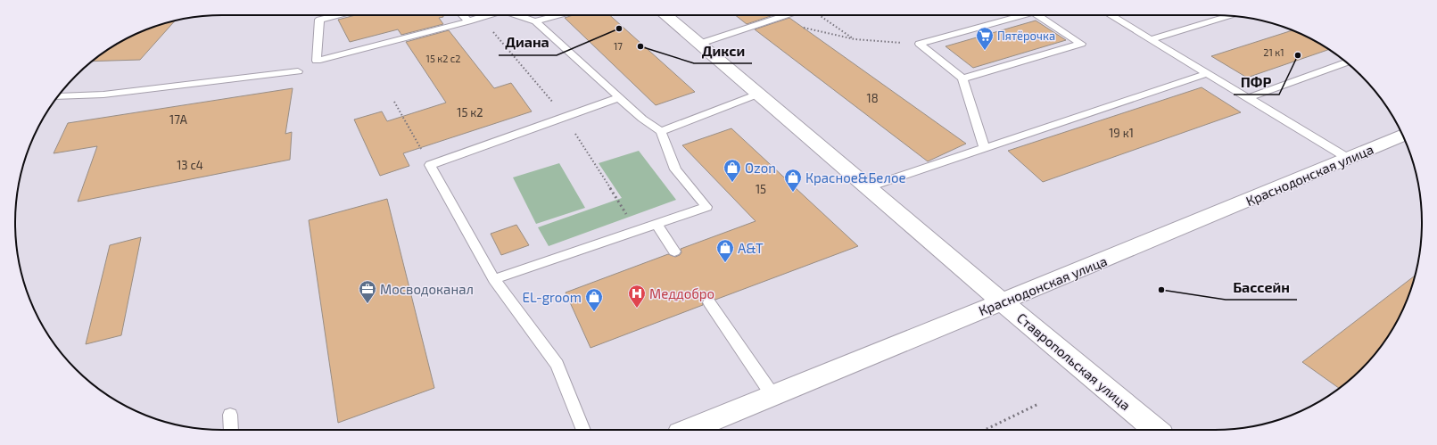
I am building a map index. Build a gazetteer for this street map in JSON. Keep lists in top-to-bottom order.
{
  "streets": {
    "main road": ["Краснодонская улица", "Ставропольская улица"]
  },
  "crossings": [
    ["Краснодонская улица", "Ставропольская улица"]
  ],
  "places": {
    "other": [
      "Диана",
      "Дикси",
      "ПФР",
      "Бассейн"
    ],
    "supermarket": ["Пятёрочка"],
    "shop": [
      "Ozon",
      "Красное&Белое",
      "A&T",
      "EL-groom"
    ],
    "office": ["Мосводоканал"],
    "hospital": ["Меддобро"]
  },
  "house_numbers": [
    "17",
    "21 к1",
    "15 к2 с2",
    "18",
    "15 к2",
    "17А",
    "19 к1",
    "13 с4",
    "15"
  ]
}
